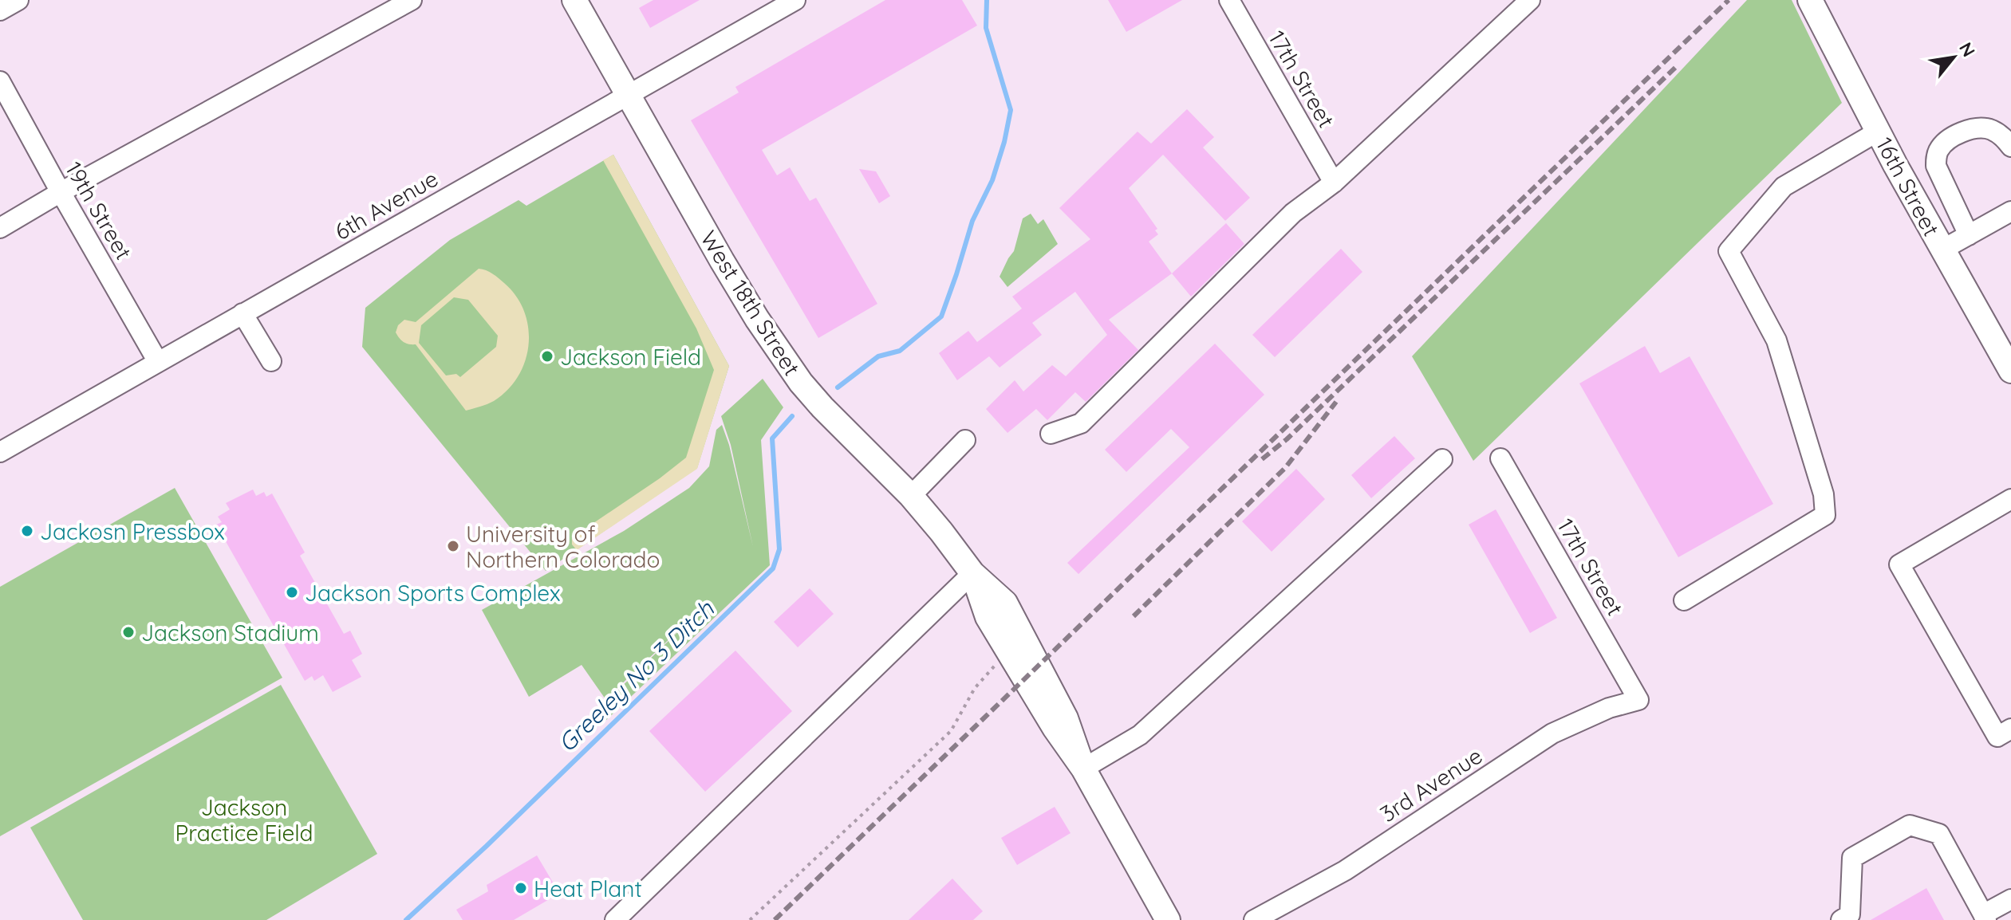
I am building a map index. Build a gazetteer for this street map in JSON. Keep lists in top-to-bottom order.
{
  "streets": {
    "main road": ["16th Street", "West 18th Street"],
    "street": [
      "17th Street",
      "6th Avenue",
      "19th Street",
      "3rd Avenue"
    ]
  },
  "crossings": [
    ["17th Street", "3rd Avenue"],
    ["6th Avenue", "19th Street"],
    ["6th Avenue", "West 18th Street"]
  ],
  "water": ["Greeley No 3 Ditch"],
  "parks": ["Jackson Practice Field"],
  "places": [
    "Jackson Field",
    "Jackosn Pressbox",
    "University of Northern Colorado",
    "Jackson Sports Complex",
    "Jackson Stadium",
    "Heat Plant"
  ],
  "north": "top right"
}
